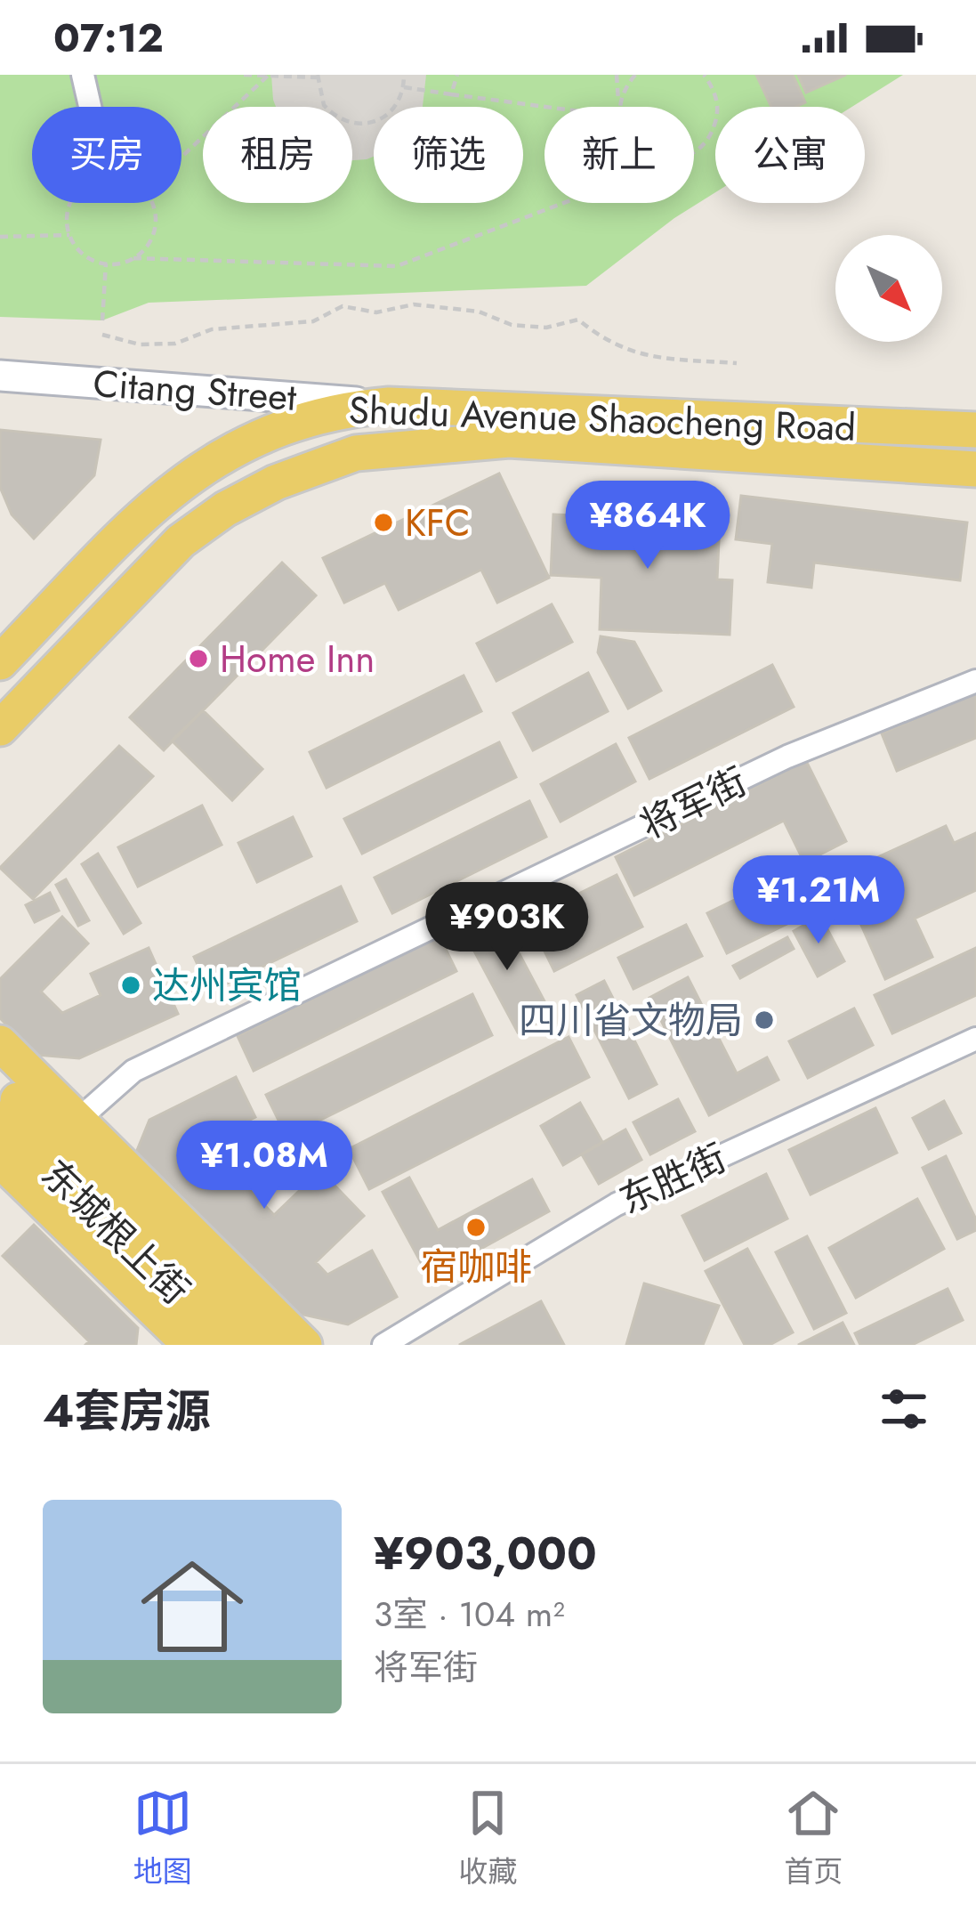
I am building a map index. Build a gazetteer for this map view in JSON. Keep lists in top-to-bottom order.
{
  "streets": {
    "main road": ["Citang Street", "Shudu Avenue Shaocheng Road", "东城根上街"],
    "street": ["将军街", "东胜街"]
  },
  "crossings": [
    ["Citang Street", "Shudu Avenue Shaocheng Road"],
    ["将军街", "东城根上街"]
  ],
  "places": [
    "KFC",
    "Home Inn",
    "达州宾馆",
    "四川省文物局",
    "宿咖啡"
  ],
  "north": "bottom right",
  "page": {
    "status": "07:12",
    "chip": [
      "买房",
      "租房",
      "筛选",
      "新上",
      "公寓"
    ],
    "price": [
      "¥864K",
      "¥1.21M",
      "¥903K",
      "¥1.08M"
    ],
    "heading": "4套房源",
    "list": [
      {
        "name": "¥903,000",
        "note": "3室 · 104 m² · 将军街"
      }
    ],
    "tabs": ["地图", "收藏", "首页"]
  }
}
